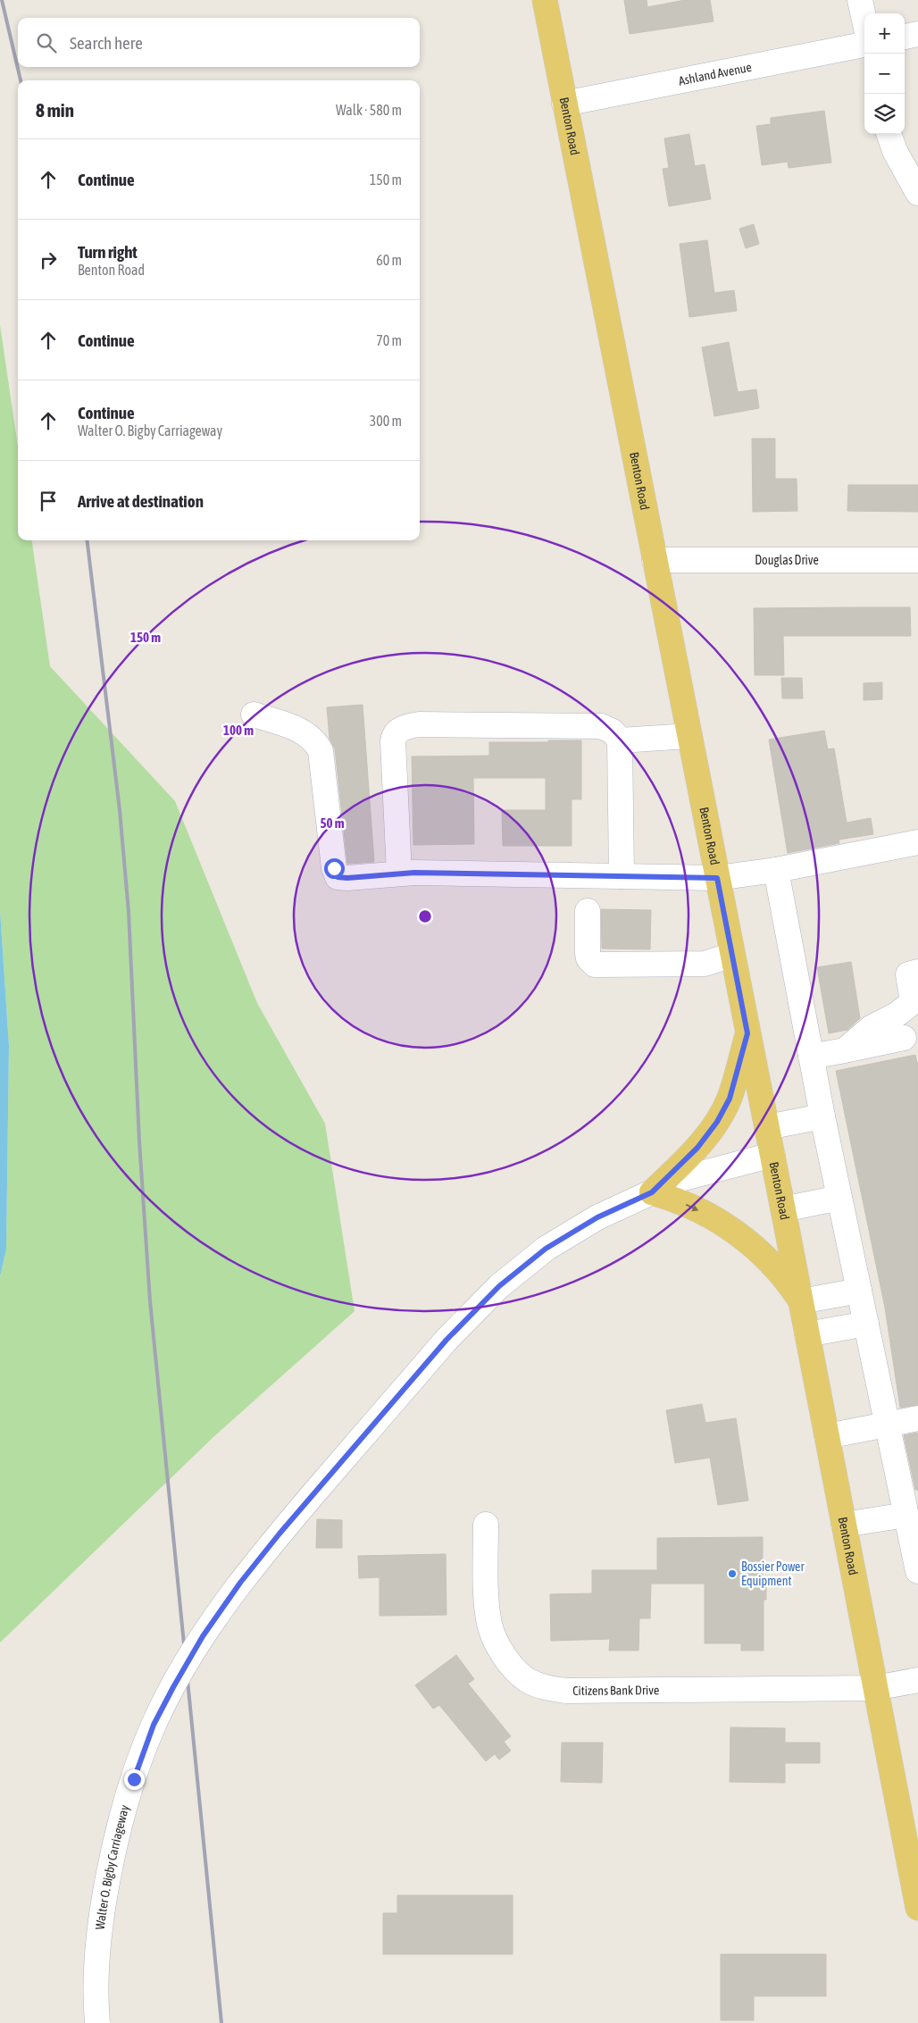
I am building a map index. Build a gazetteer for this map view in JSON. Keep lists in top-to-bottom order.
{
  "streets": {
    "main road": ["Benton Road"],
    "street": [
      "Ashland Avenue",
      "Douglas Drive",
      "Citizens Bank Drive",
      "Walter O. Bigby Carriageway"
    ]
  },
  "crossings": [
    ["Ashland Avenue", "Benton Road"],
    ["Benton Road", "Douglas Drive"],
    ["Benton Road", "Citizens Bank Drive"],
    ["Benton Road", "Walter O. Bigby Carriageway"]
  ],
  "places": ["Bossier Power Equipment"],
  "page": {
    "map_buttons": ["+", "−"],
    "search": "Search here",
    "heading": ["8 min", "Walk · 580 m"],
    "list": [
      ["Continue", "150 m"],
      ["Turn right", "Benton Road", "60 m"],
      ["Continue", "70 m"],
      ["Continue", "Walter O. Bigby Carriageway", "300 m"],
      "Arrive at destination"
    ]
  },
  "rings": ["150 m", "100 m", "50 m"]
}
